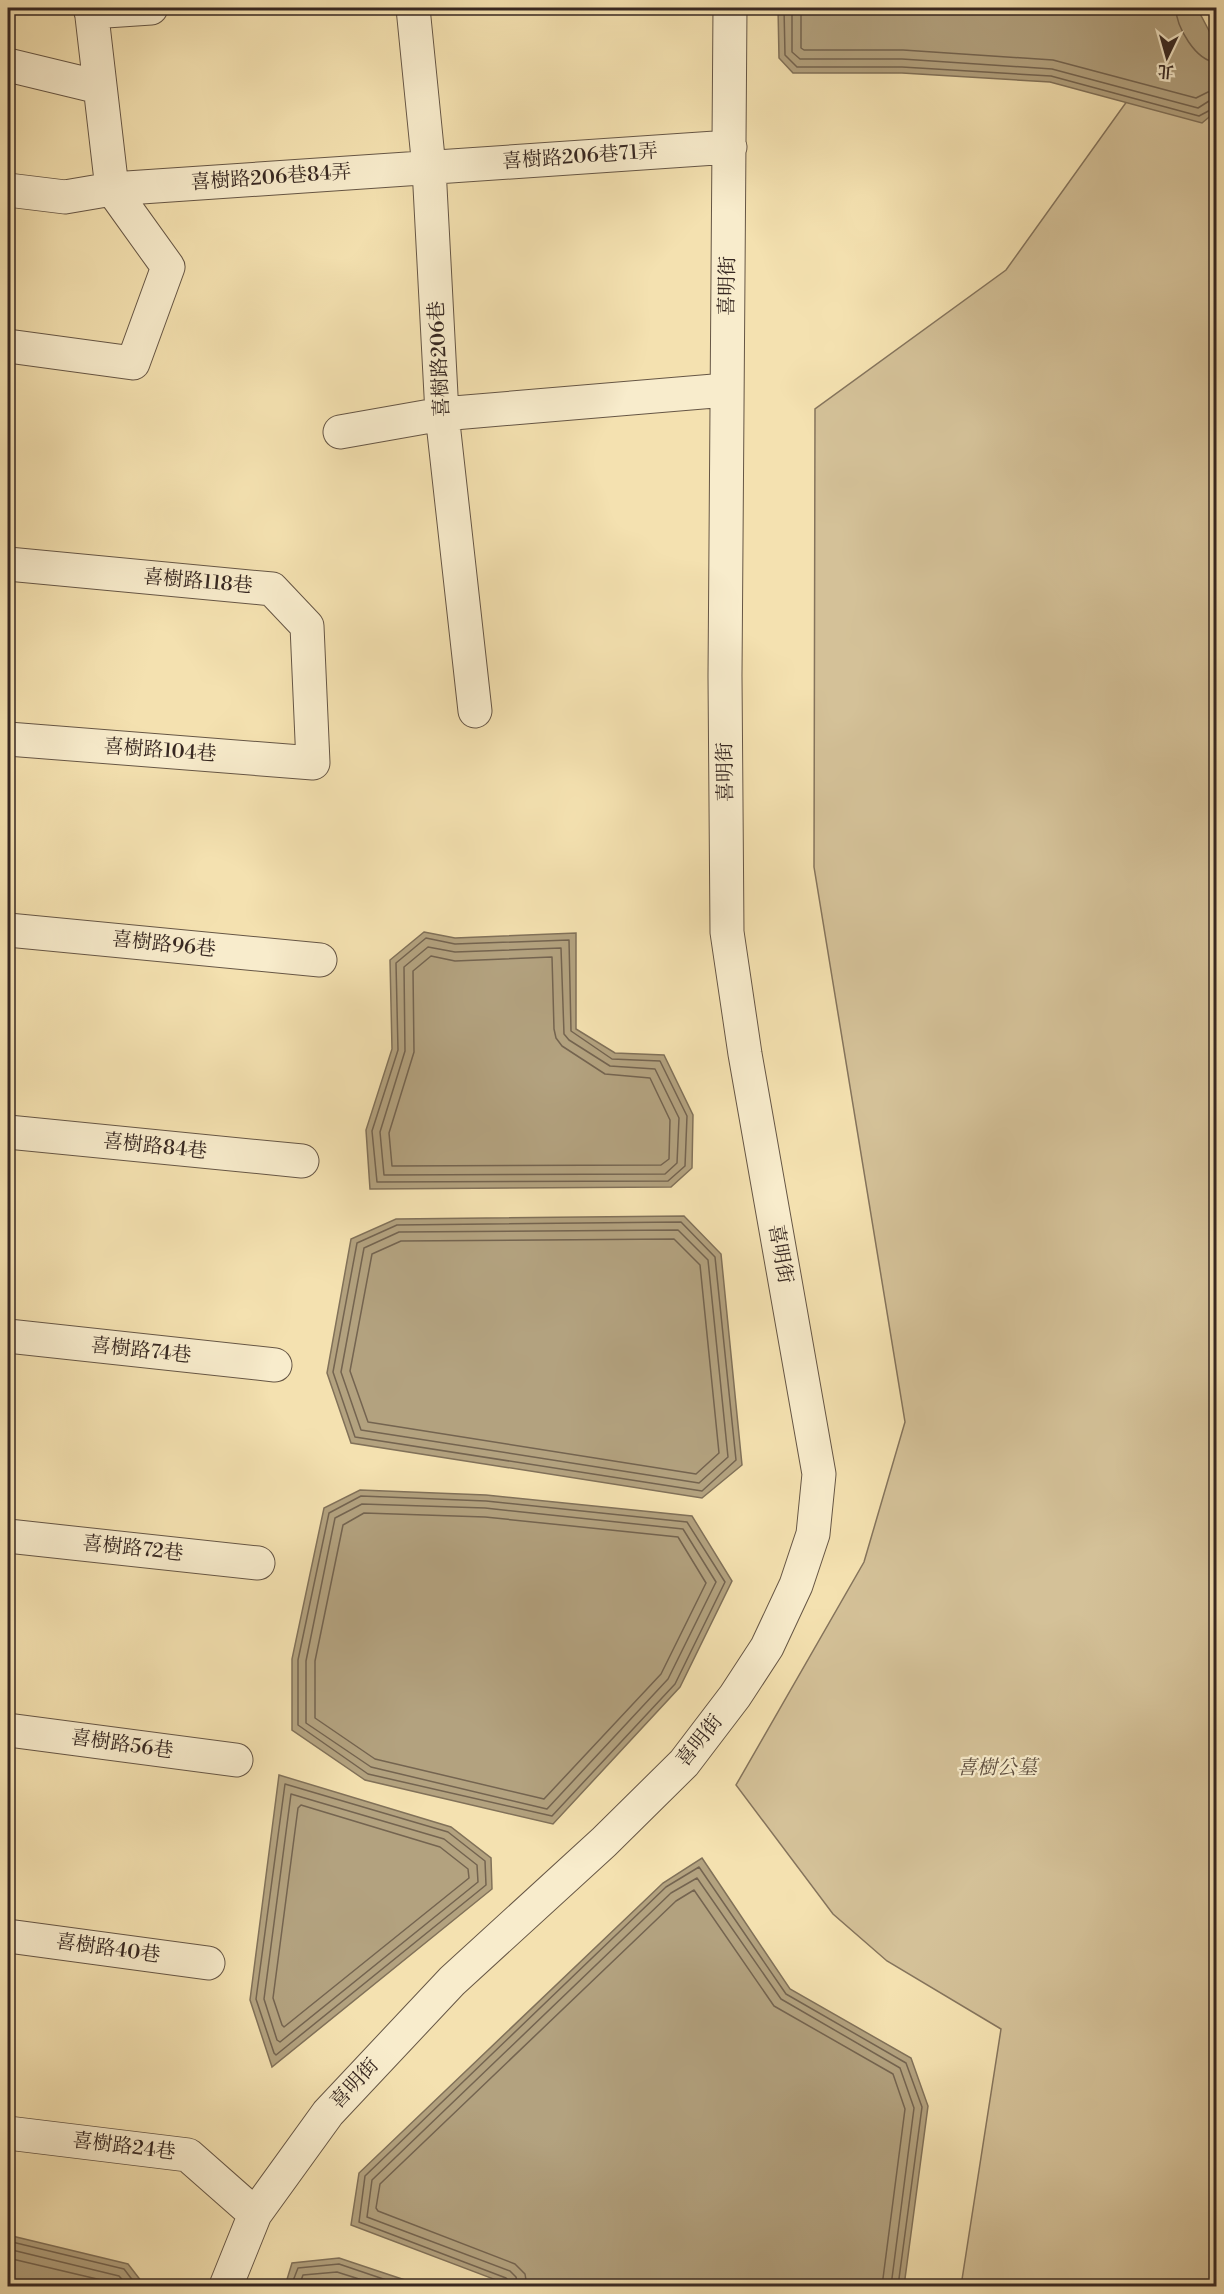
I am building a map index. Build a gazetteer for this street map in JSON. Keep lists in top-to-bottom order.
{
  "streets": {
    "street": [
      "喜樹路206巷71弄",
      "喜樹路206巷84弄",
      "喜明街",
      "喜樹路206巷",
      "喜樹路118巷",
      "喜樹路104巷",
      "喜樹路96巷",
      "喜樹路84巷",
      "喜樹路74巷",
      "喜樹路72巷",
      "喜樹路56巷",
      "喜樹路40巷",
      "喜樹路24巷"
    ]
  },
  "crossings": [
    ["喜樹路206巷71弄", "喜樹路206巷84弄"],
    ["喜樹路206巷71弄", "喜明街"],
    ["喜樹路206巷71弄", "喜樹路206巷"],
    ["喜樹路206巷84弄", "喜樹路206巷"],
    ["喜明街", "喜樹路24巷"],
    ["喜樹路118巷", "喜樹路104巷"]
  ],
  "parks": ["喜樹公墓"],
  "north": "bottom"
}
